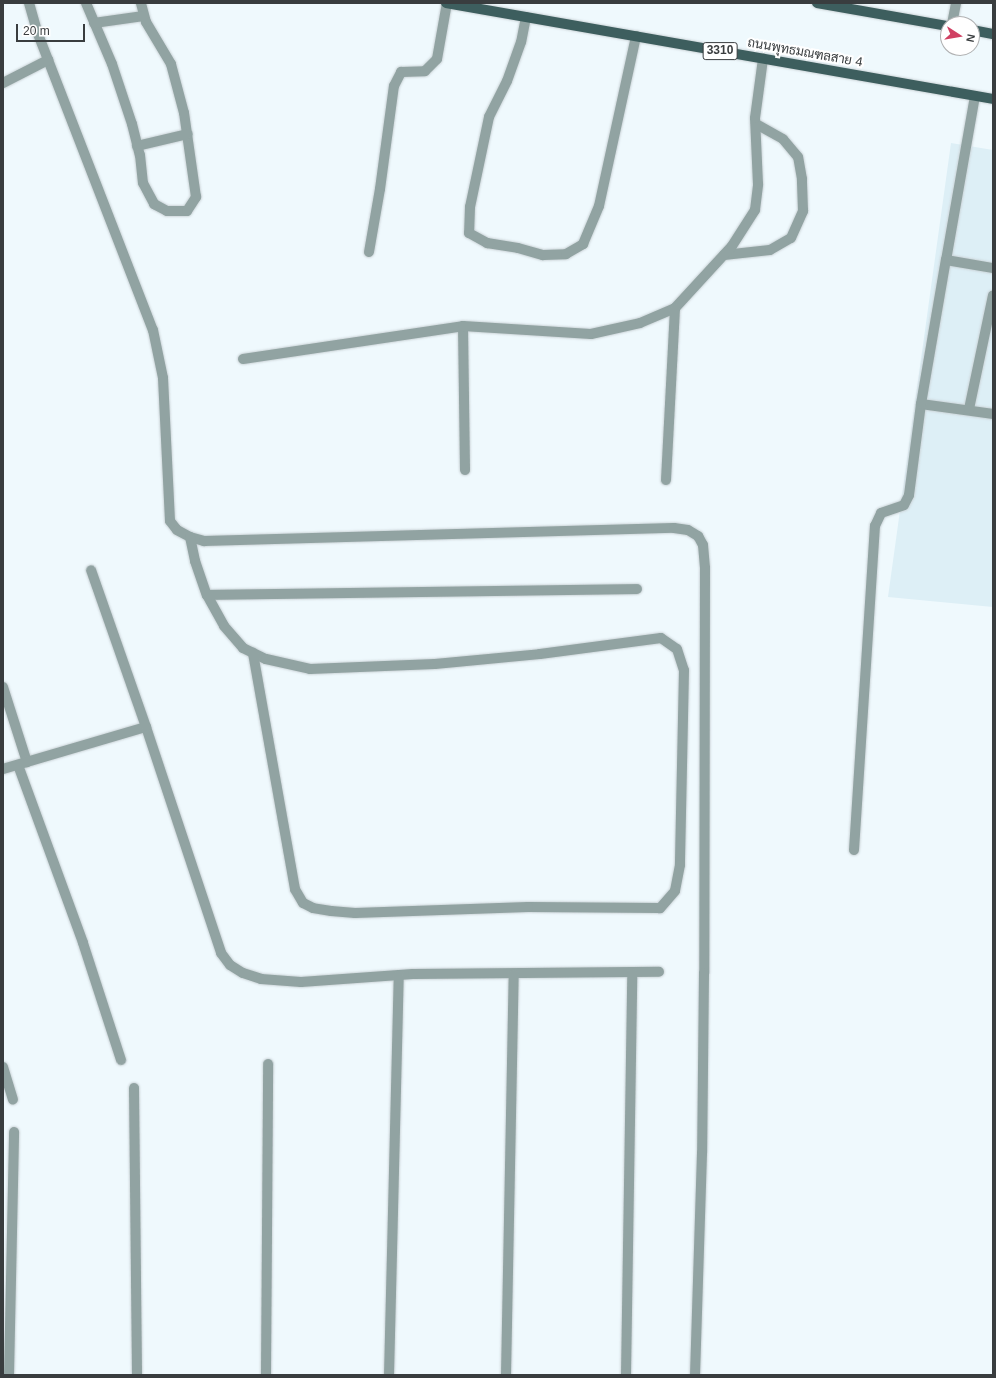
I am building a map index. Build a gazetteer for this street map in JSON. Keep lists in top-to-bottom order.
{
  "streets": {
    "main road": ["3310", "ถนนพุทธมณฑลสาย 4"]
  },
  "scale_bar": "20 m",
  "north": "right"
}
